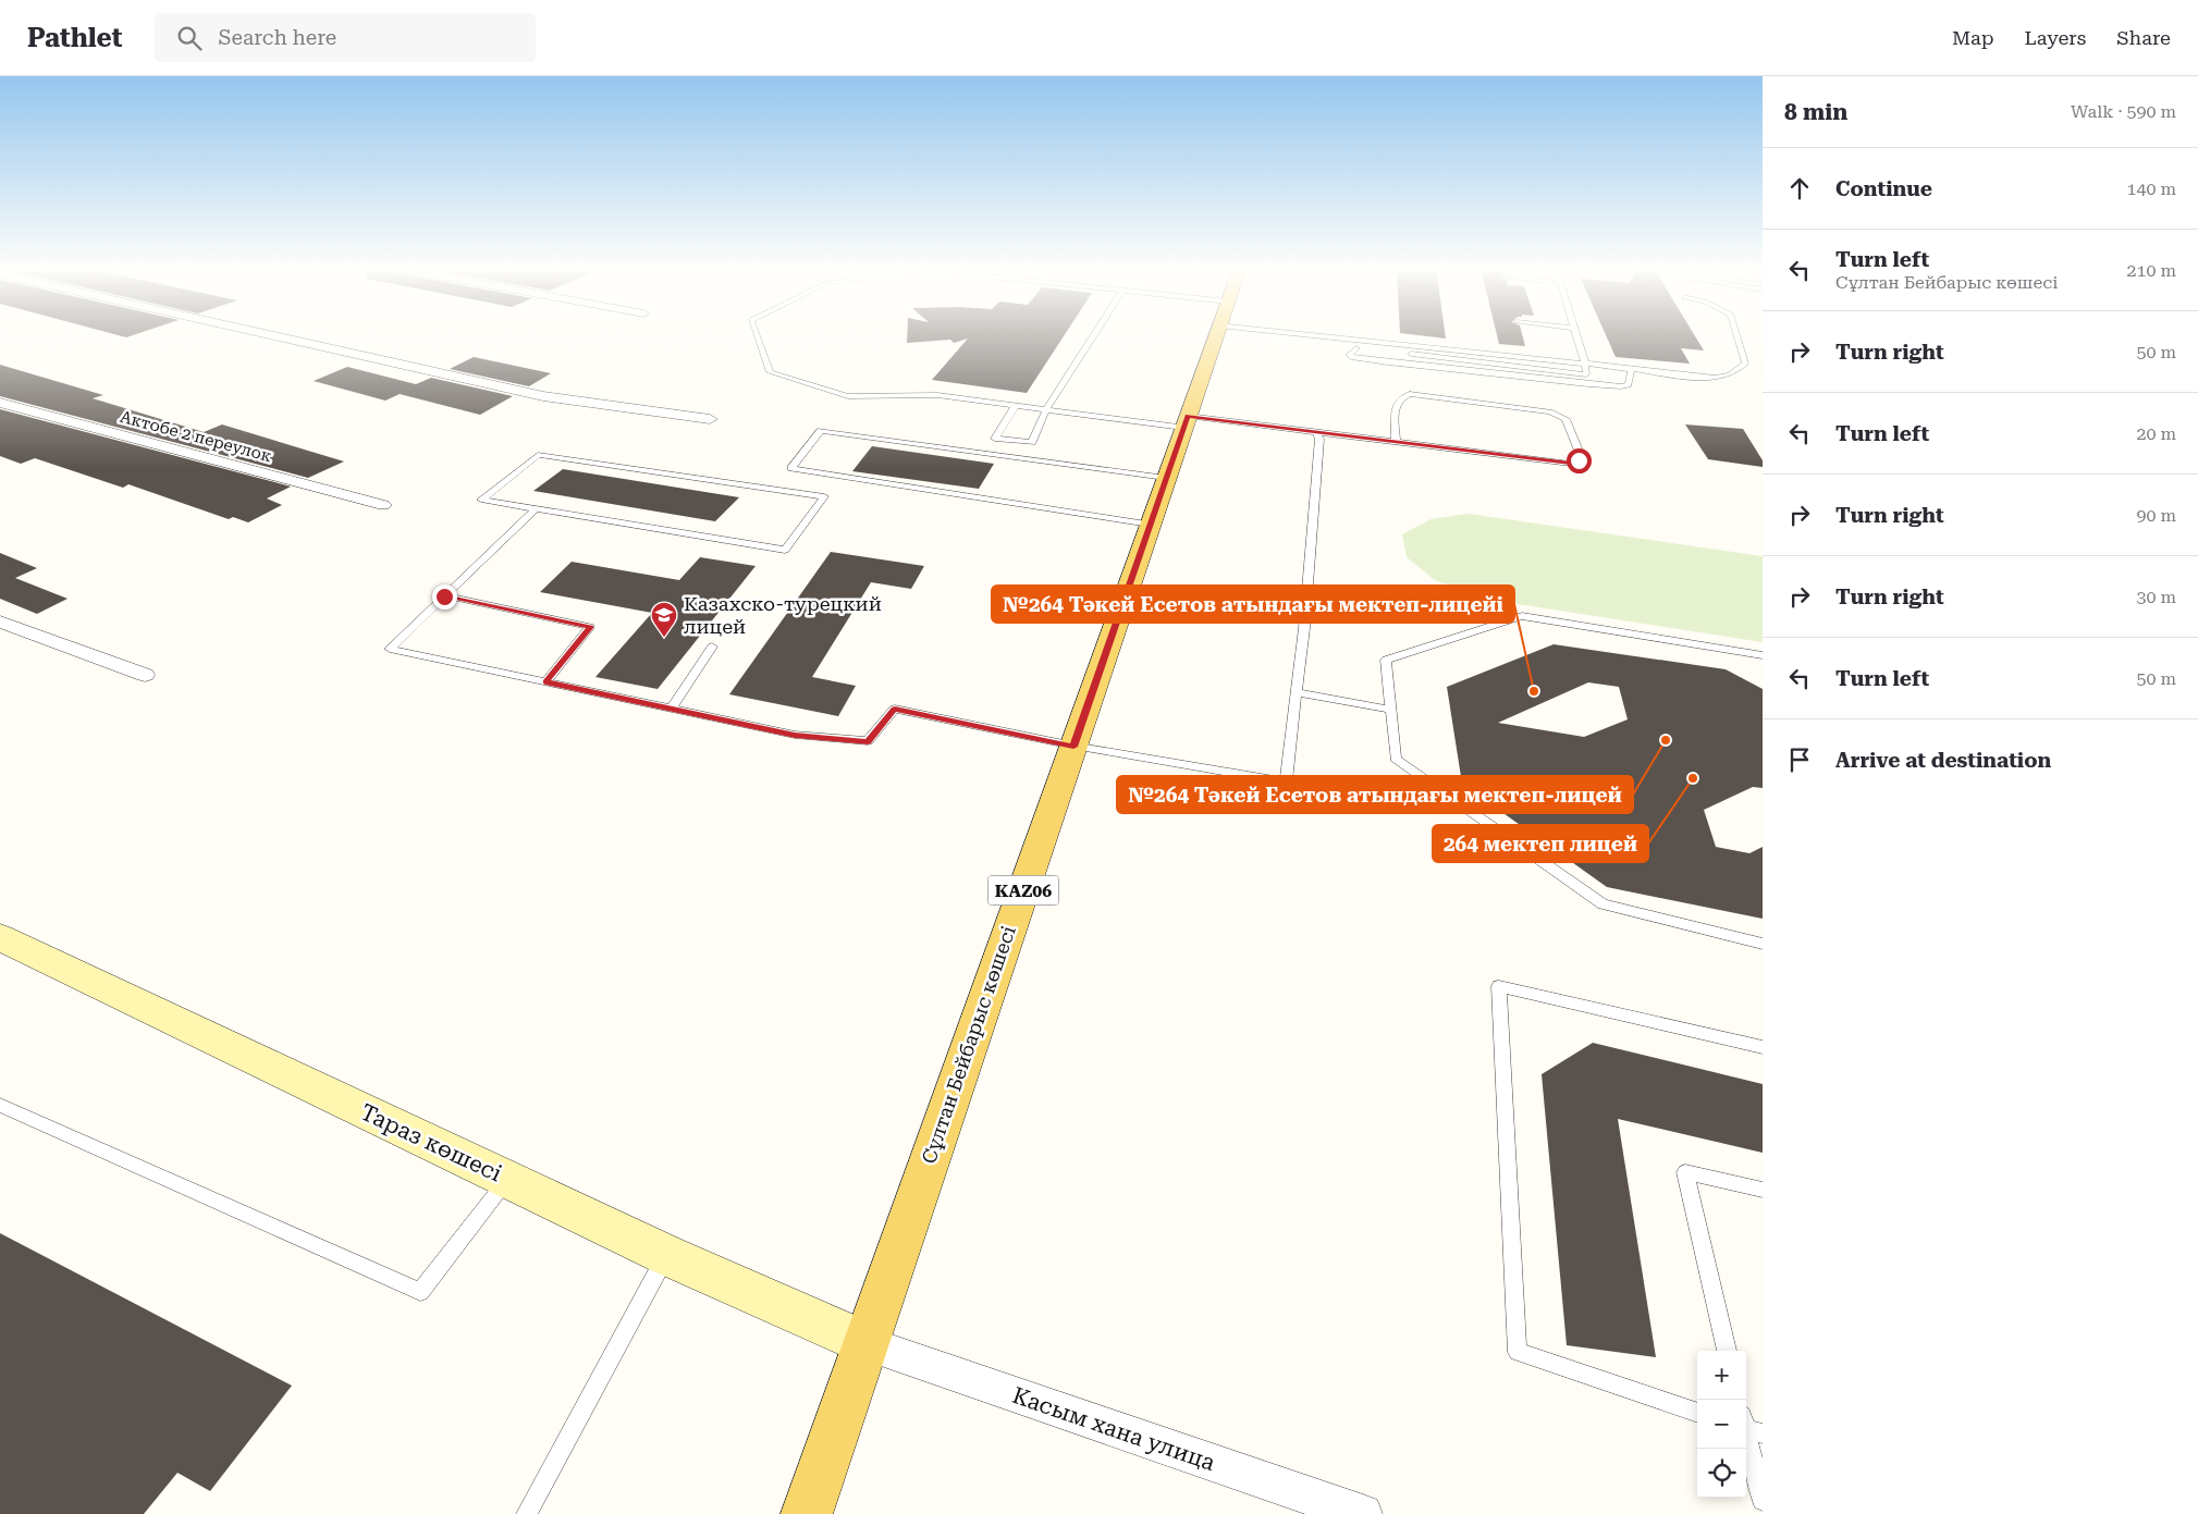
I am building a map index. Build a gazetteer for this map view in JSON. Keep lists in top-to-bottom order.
{
  "streets": {
    "main road": ["KAZ06", "Сұлтан Бейбарыс көшесі"],
    "street": ["Актобе 2 переулок", "Тараз көшесі", "Касым хана улица"]
  },
  "crossings": [
    ["Сұлтан Бейбарыс көшесі", "Тараз көшесі"],
    ["Сұлтан Бейбарыс көшесі", "Касым хана улица"],
    ["Тараз көшесі", "Касым хана улица"]
  ],
  "places": {
    "school or university": ["Казахско-турецкий лицей"],
    "other": ["№264 Тәкей Есетов атындағы мектеп-лицейі", "№264 Тәкей Есетов атындағы мектеп-лицей", "264 мектеп лицей"]
  },
  "page": {
    "header": "Pathlet",
    "search": "Search here",
    "nav": ["Map", "Layers", "Share"],
    "heading": ["8 min", "Walk · 590 m"],
    "list": [
      ["Continue", "140 m"],
      ["Turn left", "Сұлтан Бейбарыс көшесі", "210 m"],
      ["Turn right", "50 m"],
      ["Turn left", "20 m"],
      ["Turn right", "90 m"],
      ["Turn right", "30 m"],
      ["Turn left", "50 m"],
      "Arrive at destination"
    ],
    "map_buttons": ["+", "−"]
  }
}
